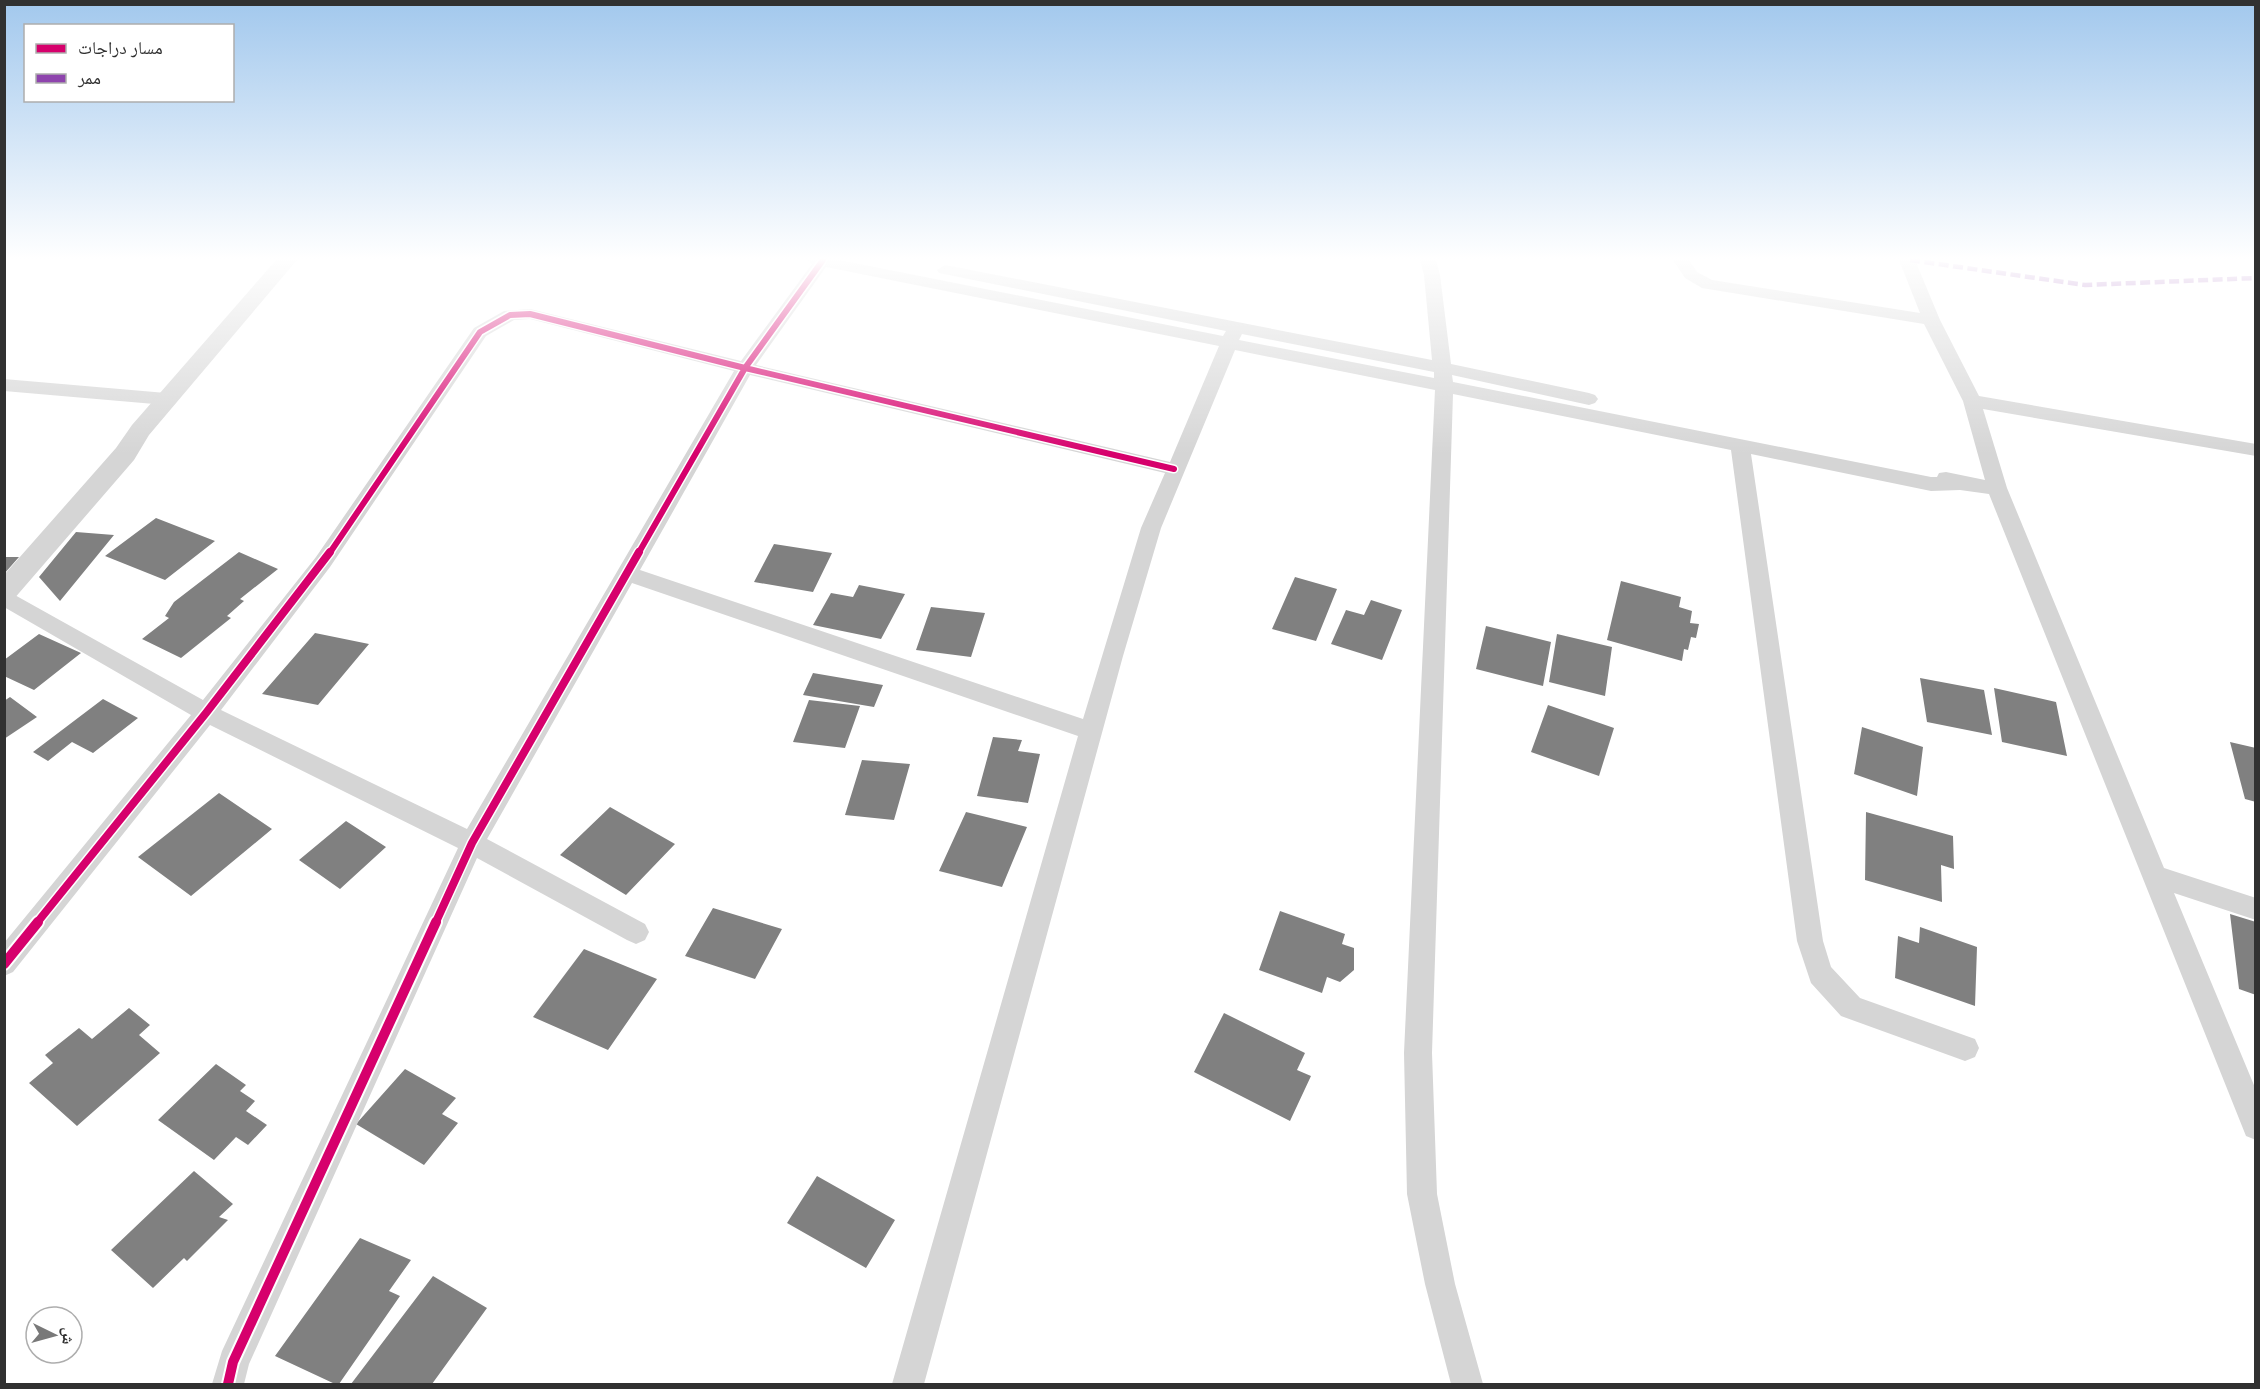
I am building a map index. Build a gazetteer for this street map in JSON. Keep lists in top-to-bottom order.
{
  "legend": ["مسار دراجات", "ممر"],
  "north": "right"
}
